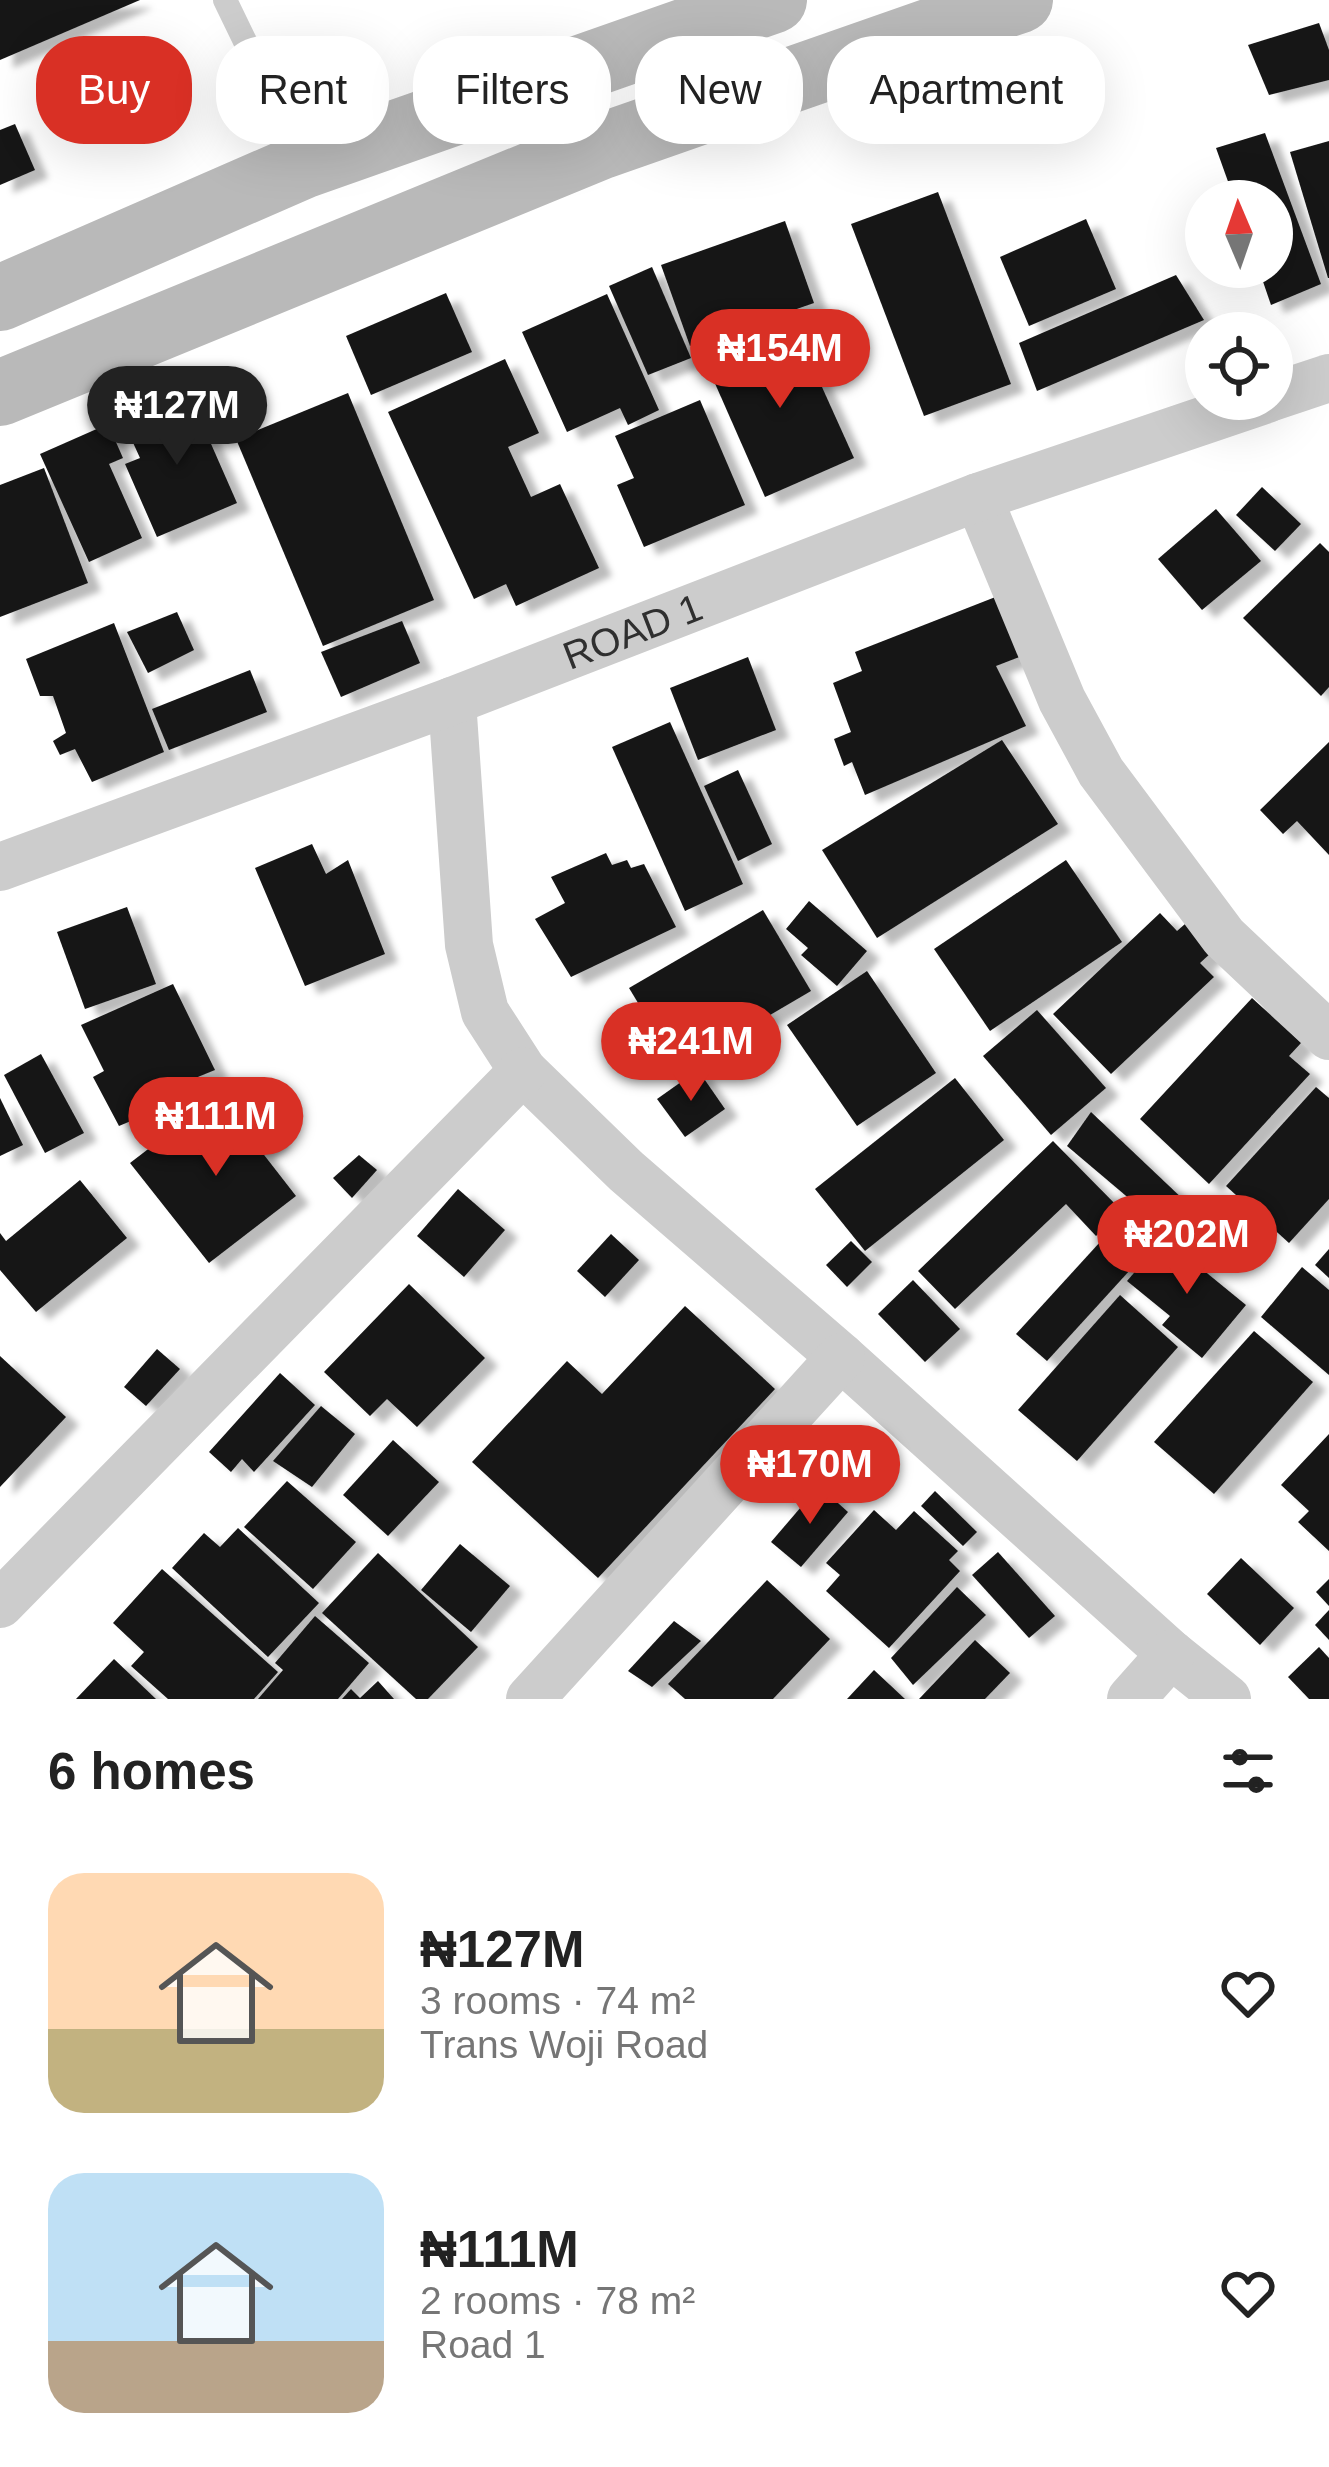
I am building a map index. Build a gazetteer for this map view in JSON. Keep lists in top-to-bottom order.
{
  "streets": {
    "street": ["ROAD 1"]
  },
  "north": "top",
  "page": {
    "chip": [
      "Buy",
      "Rent",
      "Filters",
      "New",
      "Apartment"
    ],
    "price": [
      "₦154M",
      "₦127M",
      "₦241M",
      "₦111M",
      "₦202M",
      "₦170M"
    ],
    "heading": "6 homes",
    "list": [
      {
        "name": "₦127M",
        "note": "3 rooms · 74 m² · Trans Woji Road"
      },
      {
        "name": "₦111M",
        "note": "2 rooms · 78 m² · Road 1"
      }
    ]
  }
}
